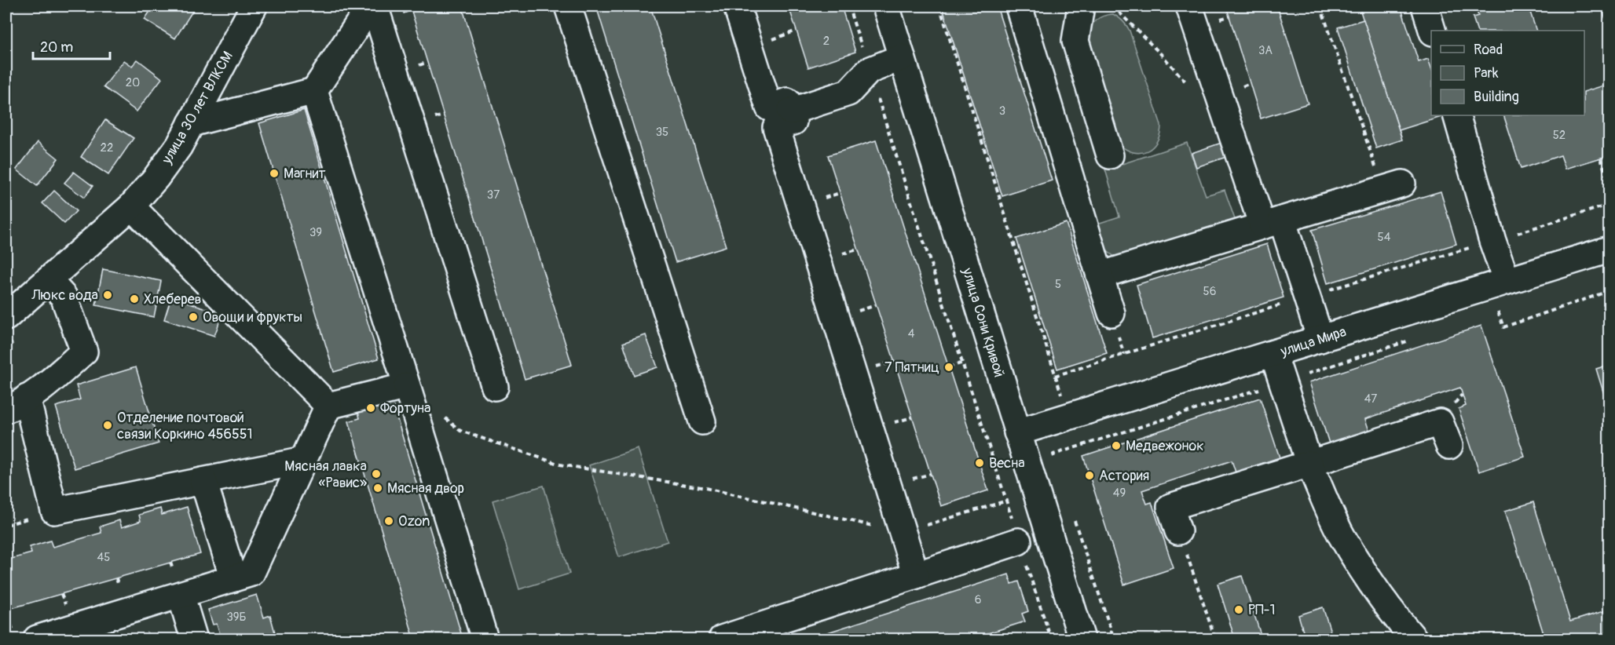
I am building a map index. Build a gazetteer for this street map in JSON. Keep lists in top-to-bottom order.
{
  "streets": {
    "street": ["улица 30 лет ВЛКСМ", "улица Сони Кривой", "улица Мира"]
  },
  "crossings": [
    ["улица Сони Кривой", "улица Мира"]
  ],
  "places": [
    "Магнит",
    "Люкс вода",
    "Хлеберев",
    "Овощи и фрукты",
    "7 Пятниц",
    "Фортуна",
    "Отделение почтовой связи Коркино 456551",
    "Медвежонок",
    "Весна",
    "Мясная лавка «Равис»",
    "Астория",
    "Мясная двор",
    "Ozon",
    "РП-1"
  ],
  "house_numbers": [
    "2",
    "3А",
    "20",
    "3",
    "35",
    "52",
    "22",
    "37",
    "39",
    "54",
    "5",
    "56",
    "4",
    "47",
    "49",
    "45",
    "6",
    "39Б"
  ],
  "legend": ["Road", "Park", "Building"],
  "scale_bar": "20 m"
}
